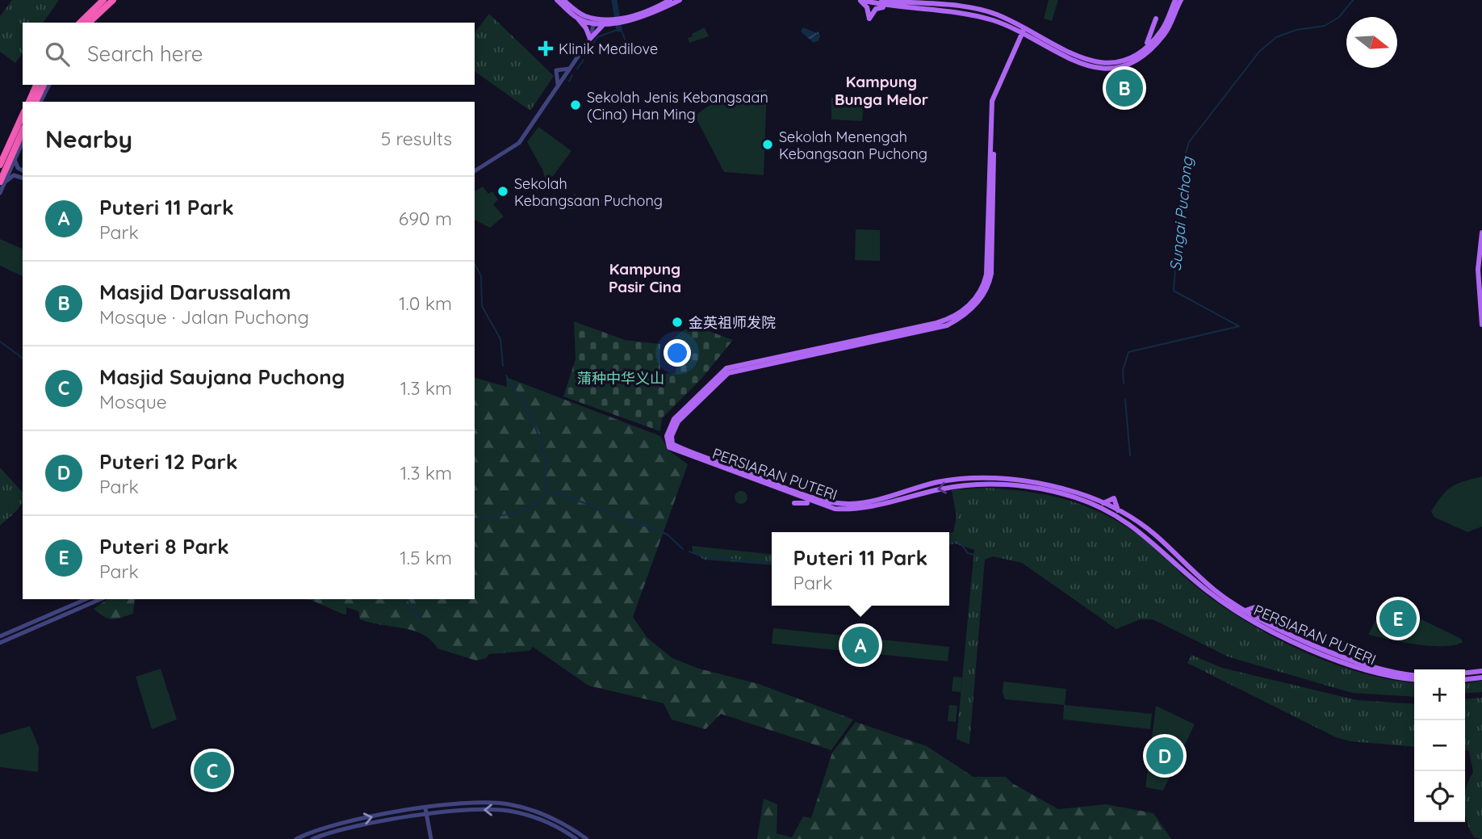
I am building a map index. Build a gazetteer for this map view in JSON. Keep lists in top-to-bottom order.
{
  "streets": {
    "main road": ["PERSIARAN PUTERI"]
  },
  "districts": ["Kampung Bunga Melor", "Kampung Pasir Cina"],
  "water": ["Sungai Puchong"],
  "parks": ["蒲种中华义山"],
  "places": {
    "health": ["Klinik Medilove"],
    "other": [
      "Sekolah Jenis Kebangsaan (Cina) Han Ming",
      "Sekolah Menengah Kebangsaan Puchong",
      "Sekolah Kebangsaan Puchong",
      "金英祖师发院"
    ]
  },
  "north": "right",
  "page": {
    "search": "Search here",
    "pins": [
      "B",
      "E",
      "A",
      "D",
      "C"
    ],
    "heading": ["Nearby", "5 results"],
    "list": [
      {
        "mark": "A",
        "name": "Puteri 11 Park",
        "note": "Park",
        "value": "690 m"
      },
      {
        "mark": "B",
        "name": "Masjid Darussalam",
        "note": "Mosque · Jalan Puchong",
        "value": "1.0 km"
      },
      {
        "mark": "C",
        "name": "Masjid Saujana Puchong",
        "note": "Mosque",
        "value": "1.3 km"
      },
      {
        "mark": "D",
        "name": "Puteri 12 Park",
        "note": "Park",
        "value": "1.3 km"
      },
      {
        "mark": "E",
        "name": "Puteri 8 Park",
        "note": "Park",
        "value": "1.5 km"
      }
    ],
    "popup": ["Puteri 11 Park", "Park"],
    "map_buttons": ["+", "−"]
  }
}
